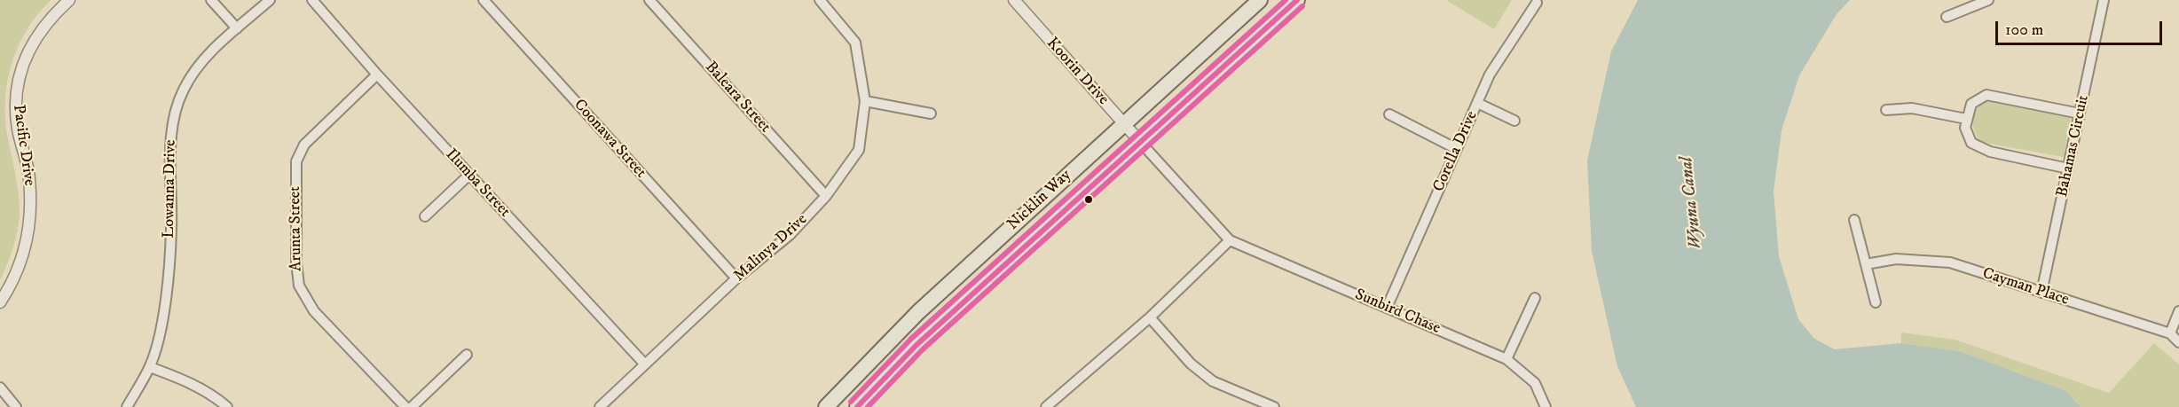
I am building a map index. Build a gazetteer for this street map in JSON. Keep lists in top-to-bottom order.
{
  "streets": {
    "highway": ["Nicklin Way"],
    "street": [
      "Koorin Drive",
      "Baleara Street",
      "Coonawa Street",
      "Pacific Drive",
      "Bahamas Circuit",
      "Corella Drive",
      "Ilumba Street",
      "Lowanna Drive",
      "Arunta Street",
      "Malinya Drive",
      "Cayman Place",
      "Sunbird Chase"
    ]
  },
  "crossings": [
    ["Koorin Drive", "Nicklin Way"],
    ["Koorin Drive", "Sunbird Chase"],
    ["Baleara Street", "Malinya Drive"],
    ["Coonawa Street", "Malinya Drive"],
    ["Bahamas Circuit", "Cayman Place"],
    ["Corella Drive", "Sunbird Chase"],
    ["Ilumba Street", "Arunta Street"],
    ["Ilumba Street", "Malinya Drive"],
    ["Nicklin Way", "Sunbird Chase"]
  ],
  "water": ["Wyuna Canal"],
  "scale_bar": "100 m"
}
